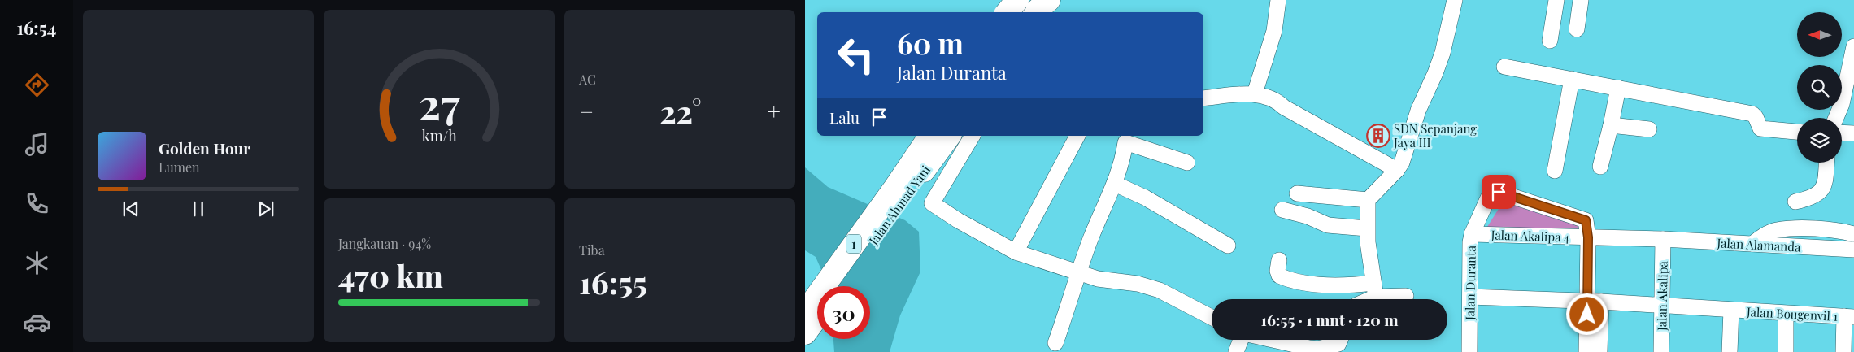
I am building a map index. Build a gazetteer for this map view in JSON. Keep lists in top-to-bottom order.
{
  "streets": {
    "highway": ["Jalan Ahmad Yani", "1"],
    "street": [
      "Jalan Akalipa 4",
      "Jalan Alamanda",
      "Jalan Duranta",
      "Jalan Akalipa",
      "Jalan Bougenvil 1"
    ]
  },
  "crossings": [
    ["Jalan Akalipa 4", "Jalan Duranta"],
    ["Jalan Alamanda", "Jalan Akalipa"],
    ["Jalan Duranta", "Jalan Bougenvil 1"],
    ["Jalan Akalipa", "Jalan Bougenvil 1"]
  ],
  "places": {
    "building": ["SDN Sepanjang Jaya III"]
  },
  "north": "left",
  "page": {
    "tabs": "16:54",
    "tile": [
      "AC",
      ["Jangkauan · 94%", "470 km"],
      ["Tiba", "16:55"]
    ],
    "turn": ["60 m", "Jalan Duranta"],
    "heat": ["−", "22°", "+"],
    "then": "Lalu",
    "song": ["Golden Hour", "Lumen"],
    "limit": "30",
    "trip": "16:55 · 1 mnt · 120 m",
    "gauge": ["27", "km/h"]
  }
}
